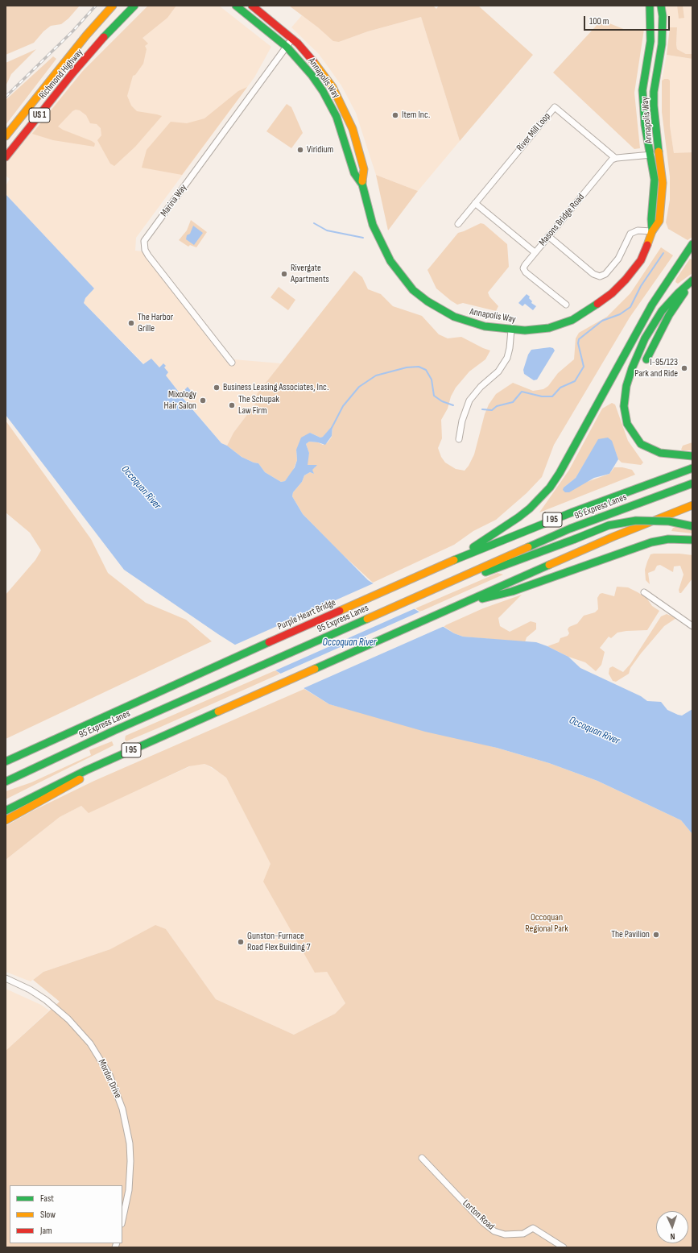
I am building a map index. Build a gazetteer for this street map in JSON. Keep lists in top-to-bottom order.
{
  "streets": {
    "main road": [
      "Richmond Highway",
      "Annapolis Way",
      "US 1",
      "95 Express Lanes",
      "I 95",
      "Purple Heart Bridge"
    ],
    "street": [
      "River Mill Loop",
      "Marina Way",
      "Masons Bridge Road",
      "Mordor Drive",
      "Lorton Road"
    ]
  },
  "crossings": [
    ["Annapolis Way", "Marina Way"],
    ["River Mill Loop", "Masons Bridge Road"],
    ["I 95", "Purple Heart Bridge"]
  ],
  "water": ["Occoquan River"],
  "parks": ["Occoquan Regional Park"],
  "places": [
    "Item Inc.",
    "Viridium",
    "Rivergate Apartments",
    "The Harbor Grille",
    "I-95/123 Park and Ride",
    "Business Leasing Associates, Inc.",
    "Mixology Hair Salon",
    "The Schupak Law Firm",
    "The Pavilion",
    "Gunston-Furnace Road Flex Building 7"
  ],
  "legend": ["Fast", "Slow", "Jam"],
  "scale_bar": "100 m",
  "north": "bottom"
}
